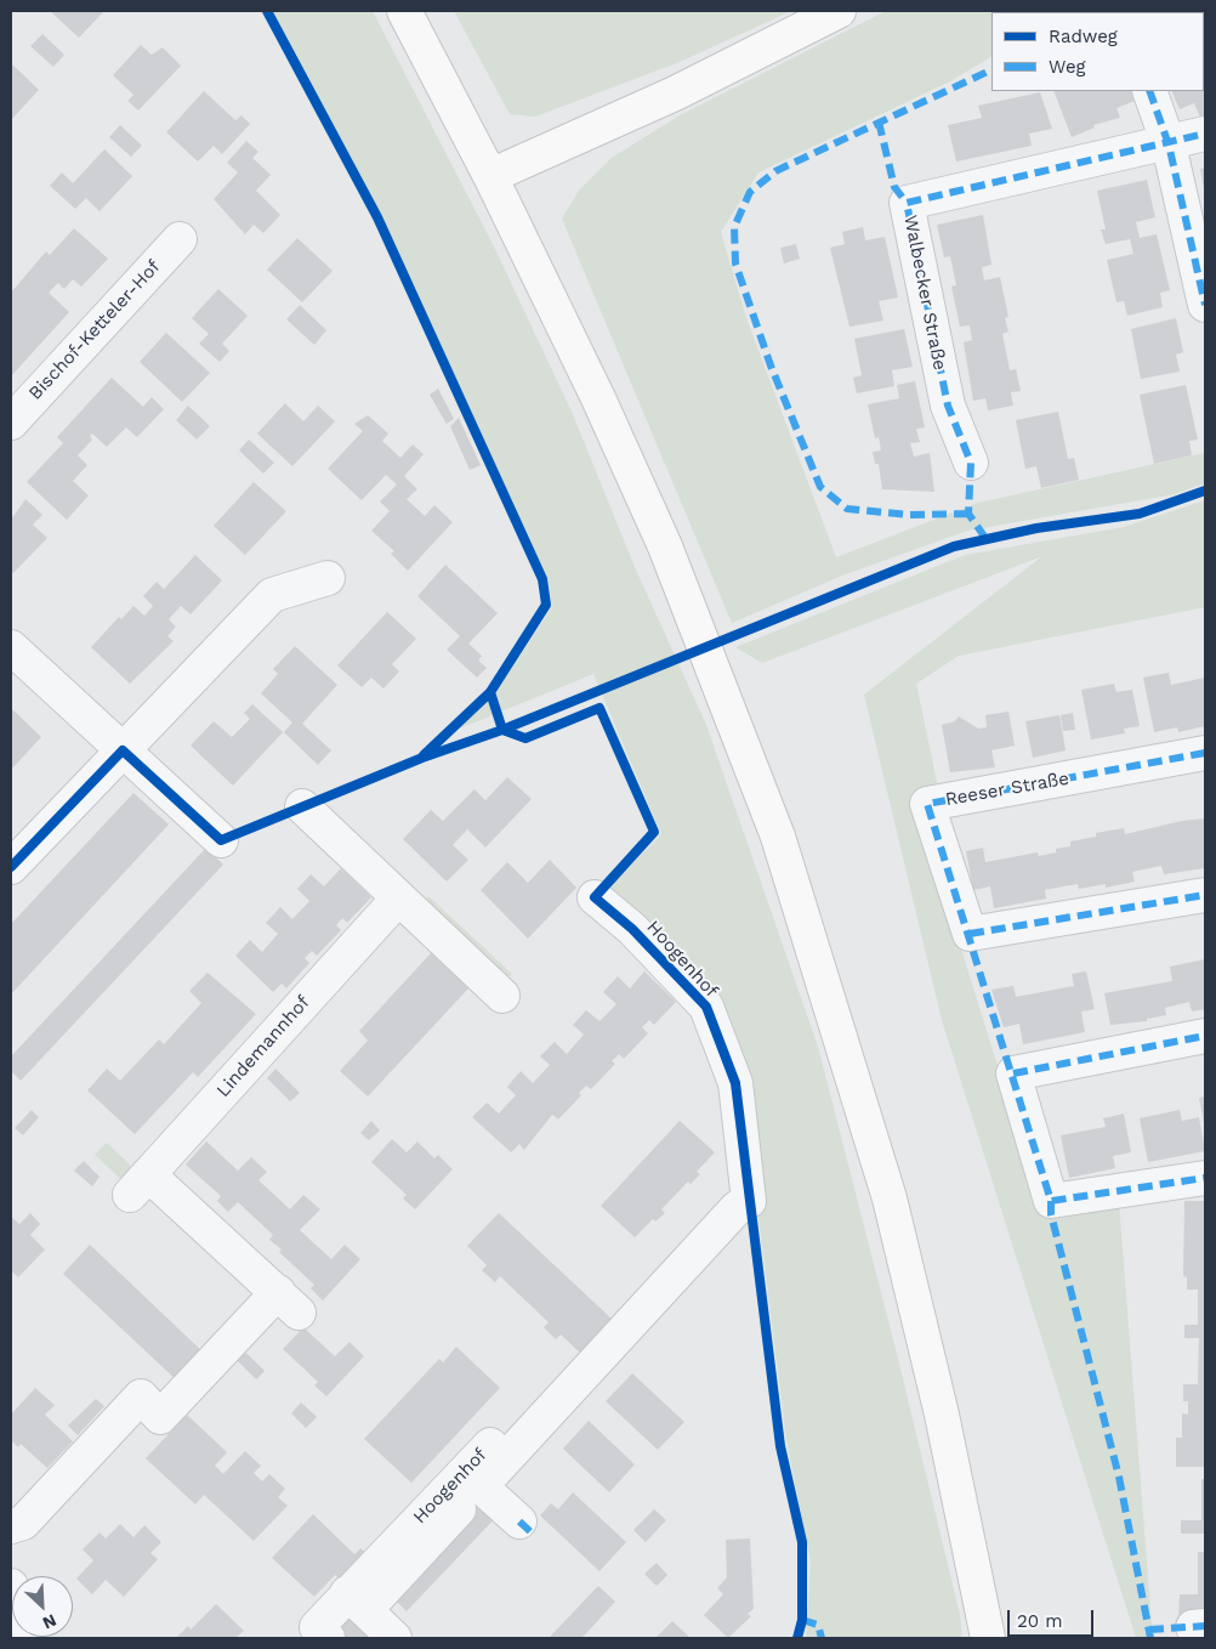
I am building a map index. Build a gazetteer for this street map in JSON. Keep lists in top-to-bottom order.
{
  "streets": {
    "street": [
      "Walbecker Straße",
      "Bischof-Ketteler-Hof",
      "Reeser Straße",
      "Hoogenhof",
      "Lindemannhof"
    ]
  },
  "legend": ["Radweg", "Weg"],
  "scale_bar": "20 m",
  "north": "bottom right"
}
